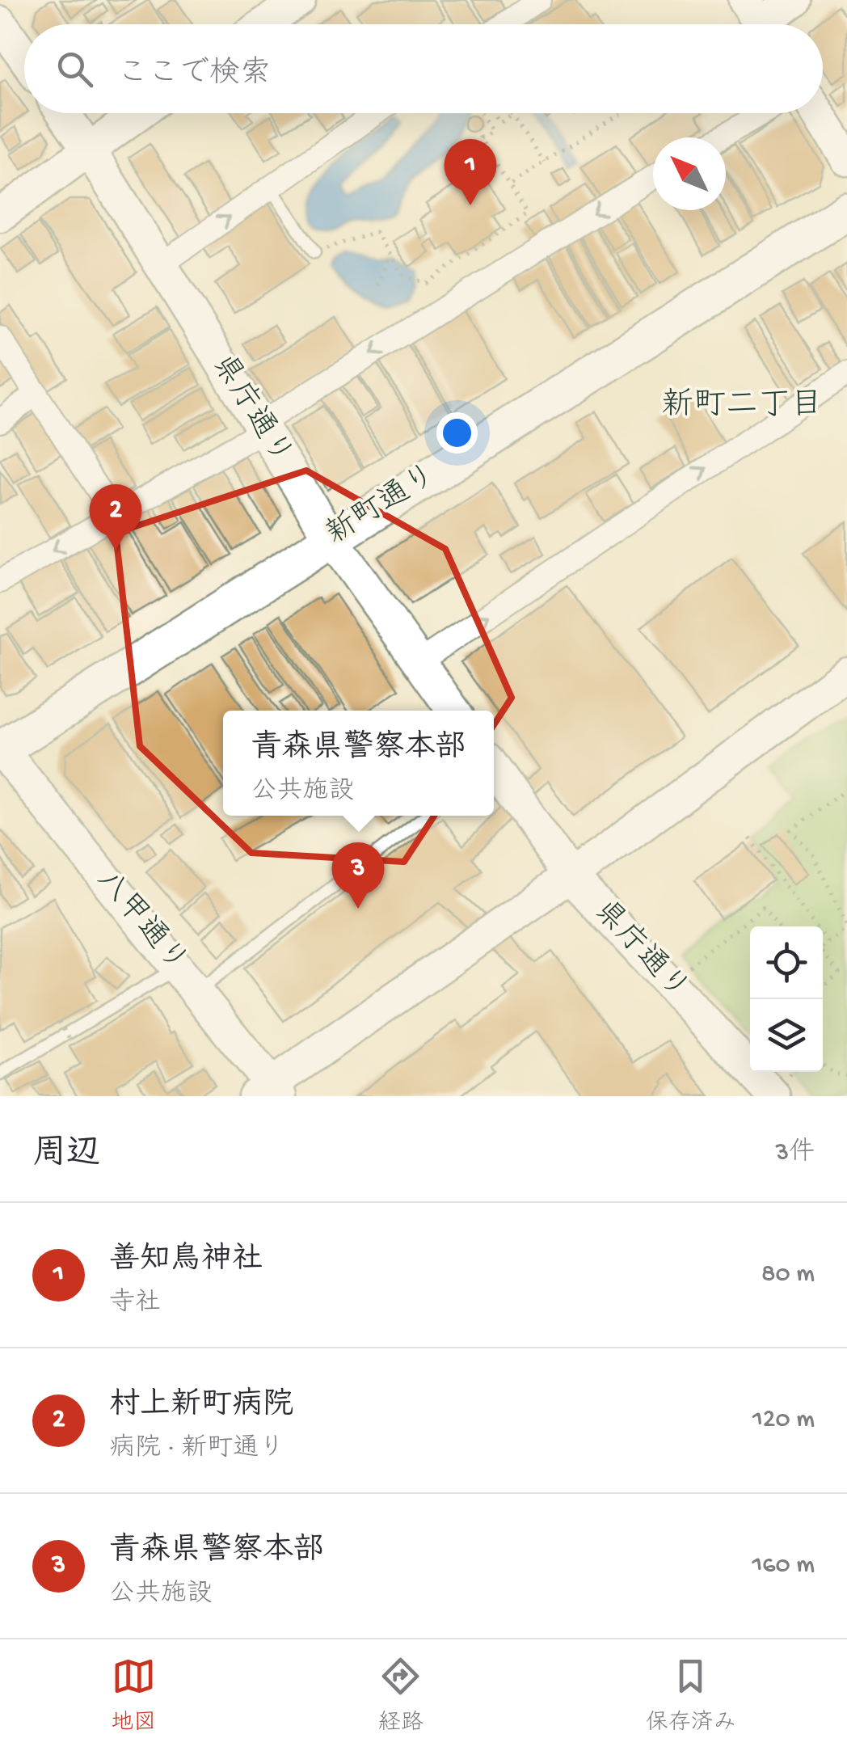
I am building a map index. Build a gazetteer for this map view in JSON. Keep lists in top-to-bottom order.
{
  "streets": {
    "main road": ["新町通り"],
    "street": ["県庁通り", "八甲通り"]
  },
  "crossings": [
    ["県庁通り", "新町通り"],
    ["新町通り", "八甲通り"]
  ],
  "districts": ["新町二丁目"],
  "north": "top left",
  "page": {
    "search": "ここで検索",
    "pins": ["1", "2", "3"],
    "popup": ["青森県警察本部", "公共施設"],
    "heading": ["周辺", "3件"],
    "list": [
      {
        "mark": "1",
        "name": "善知鳥神社",
        "note": "寺社",
        "value": "80 m"
      },
      {
        "mark": "2",
        "name": "村上新町病院",
        "note": "病院 · 新町通り",
        "value": "120 m"
      },
      {
        "mark": "3",
        "name": "青森県警察本部",
        "note": "公共施設",
        "value": "160 m"
      }
    ],
    "nav": ["地図", "経路", "保存済み"]
  }
}
